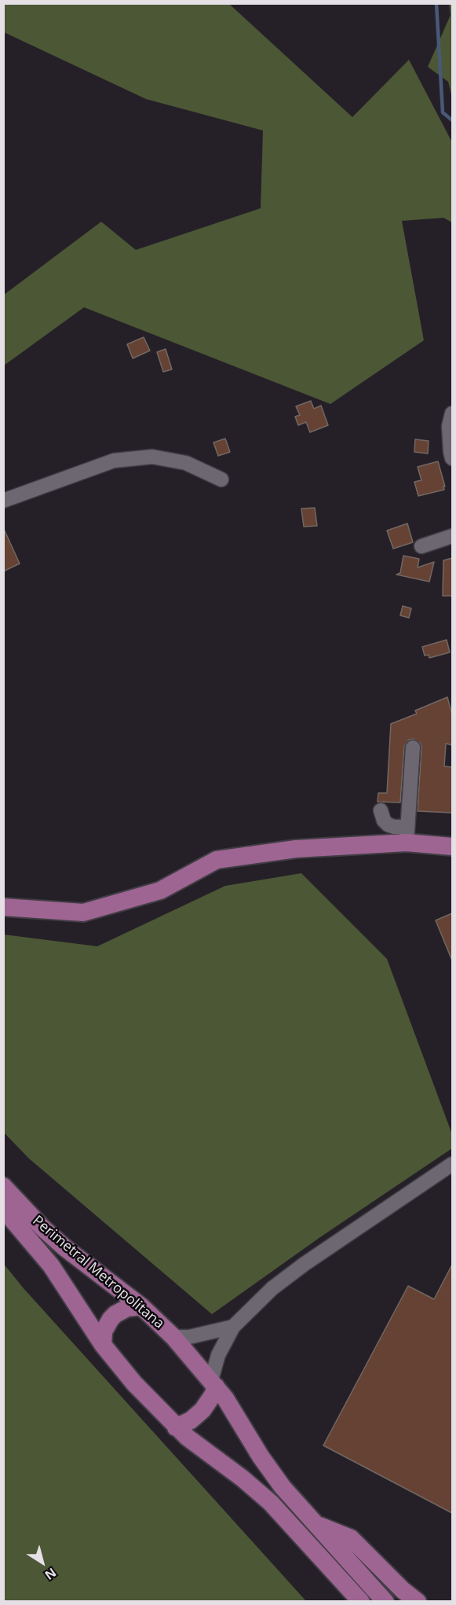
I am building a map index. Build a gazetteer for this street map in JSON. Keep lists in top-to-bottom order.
{
  "streets": {
    "main road": ["Perimetral Metropolitana"]
  },
  "north": "bottom right"
}
